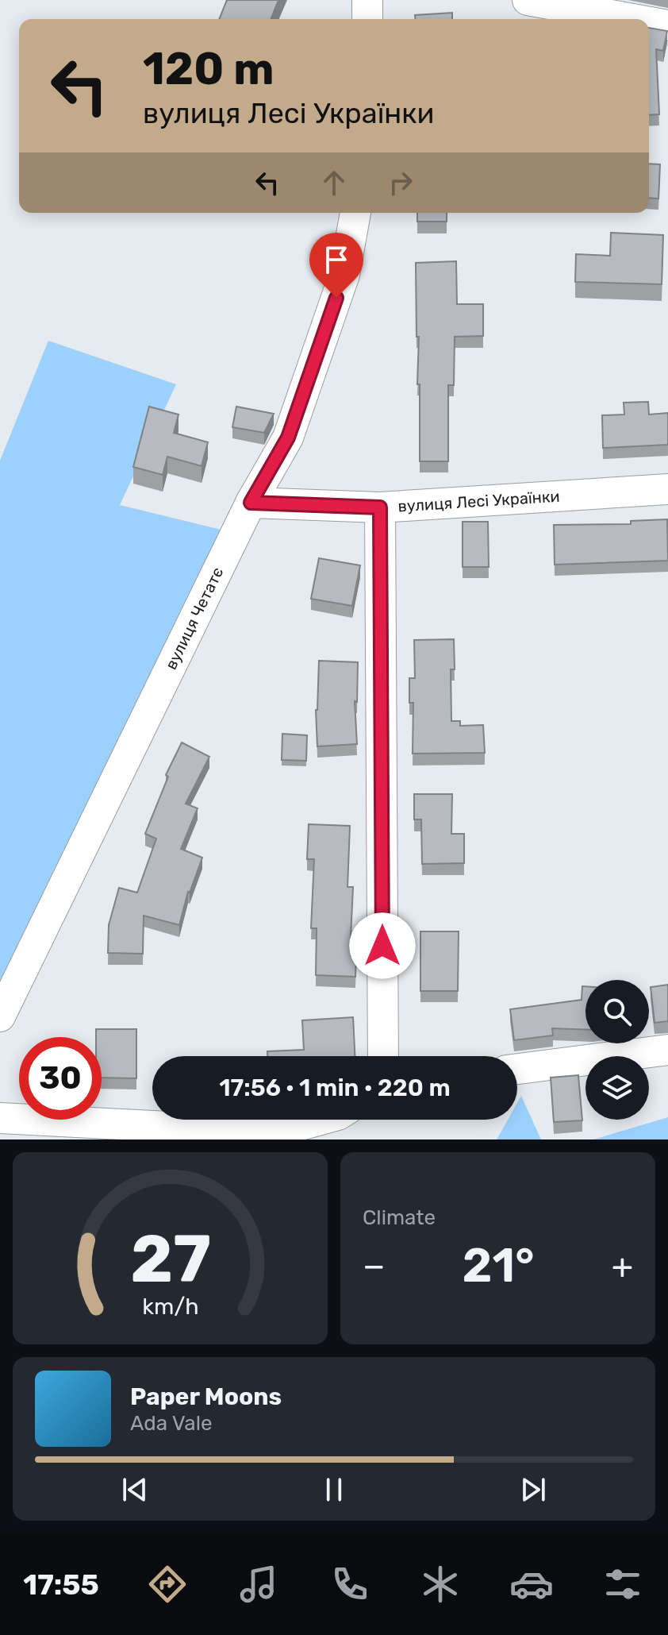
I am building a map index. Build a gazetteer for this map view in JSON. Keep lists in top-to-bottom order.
{
  "streets": {
    "street": ["вулиця Лесі Українки", "вулиця Четатє"]
  },
  "crossings": [
    ["вулиця Лесі Українки", "вулиця Четатє"]
  ],
  "page": {
    "turn": ["120 m", "вулиця Лесі Українки"],
    "limit": "30",
    "trip": "17:56 · 1 min · 220 m",
    "tile": "Climate",
    "heat": ["−", "21°", "+"],
    "song": ["Paper Moons", "Ada Vale"],
    "tabs": "17:55",
    "gauge": ["27", "km/h"]
  }
}
